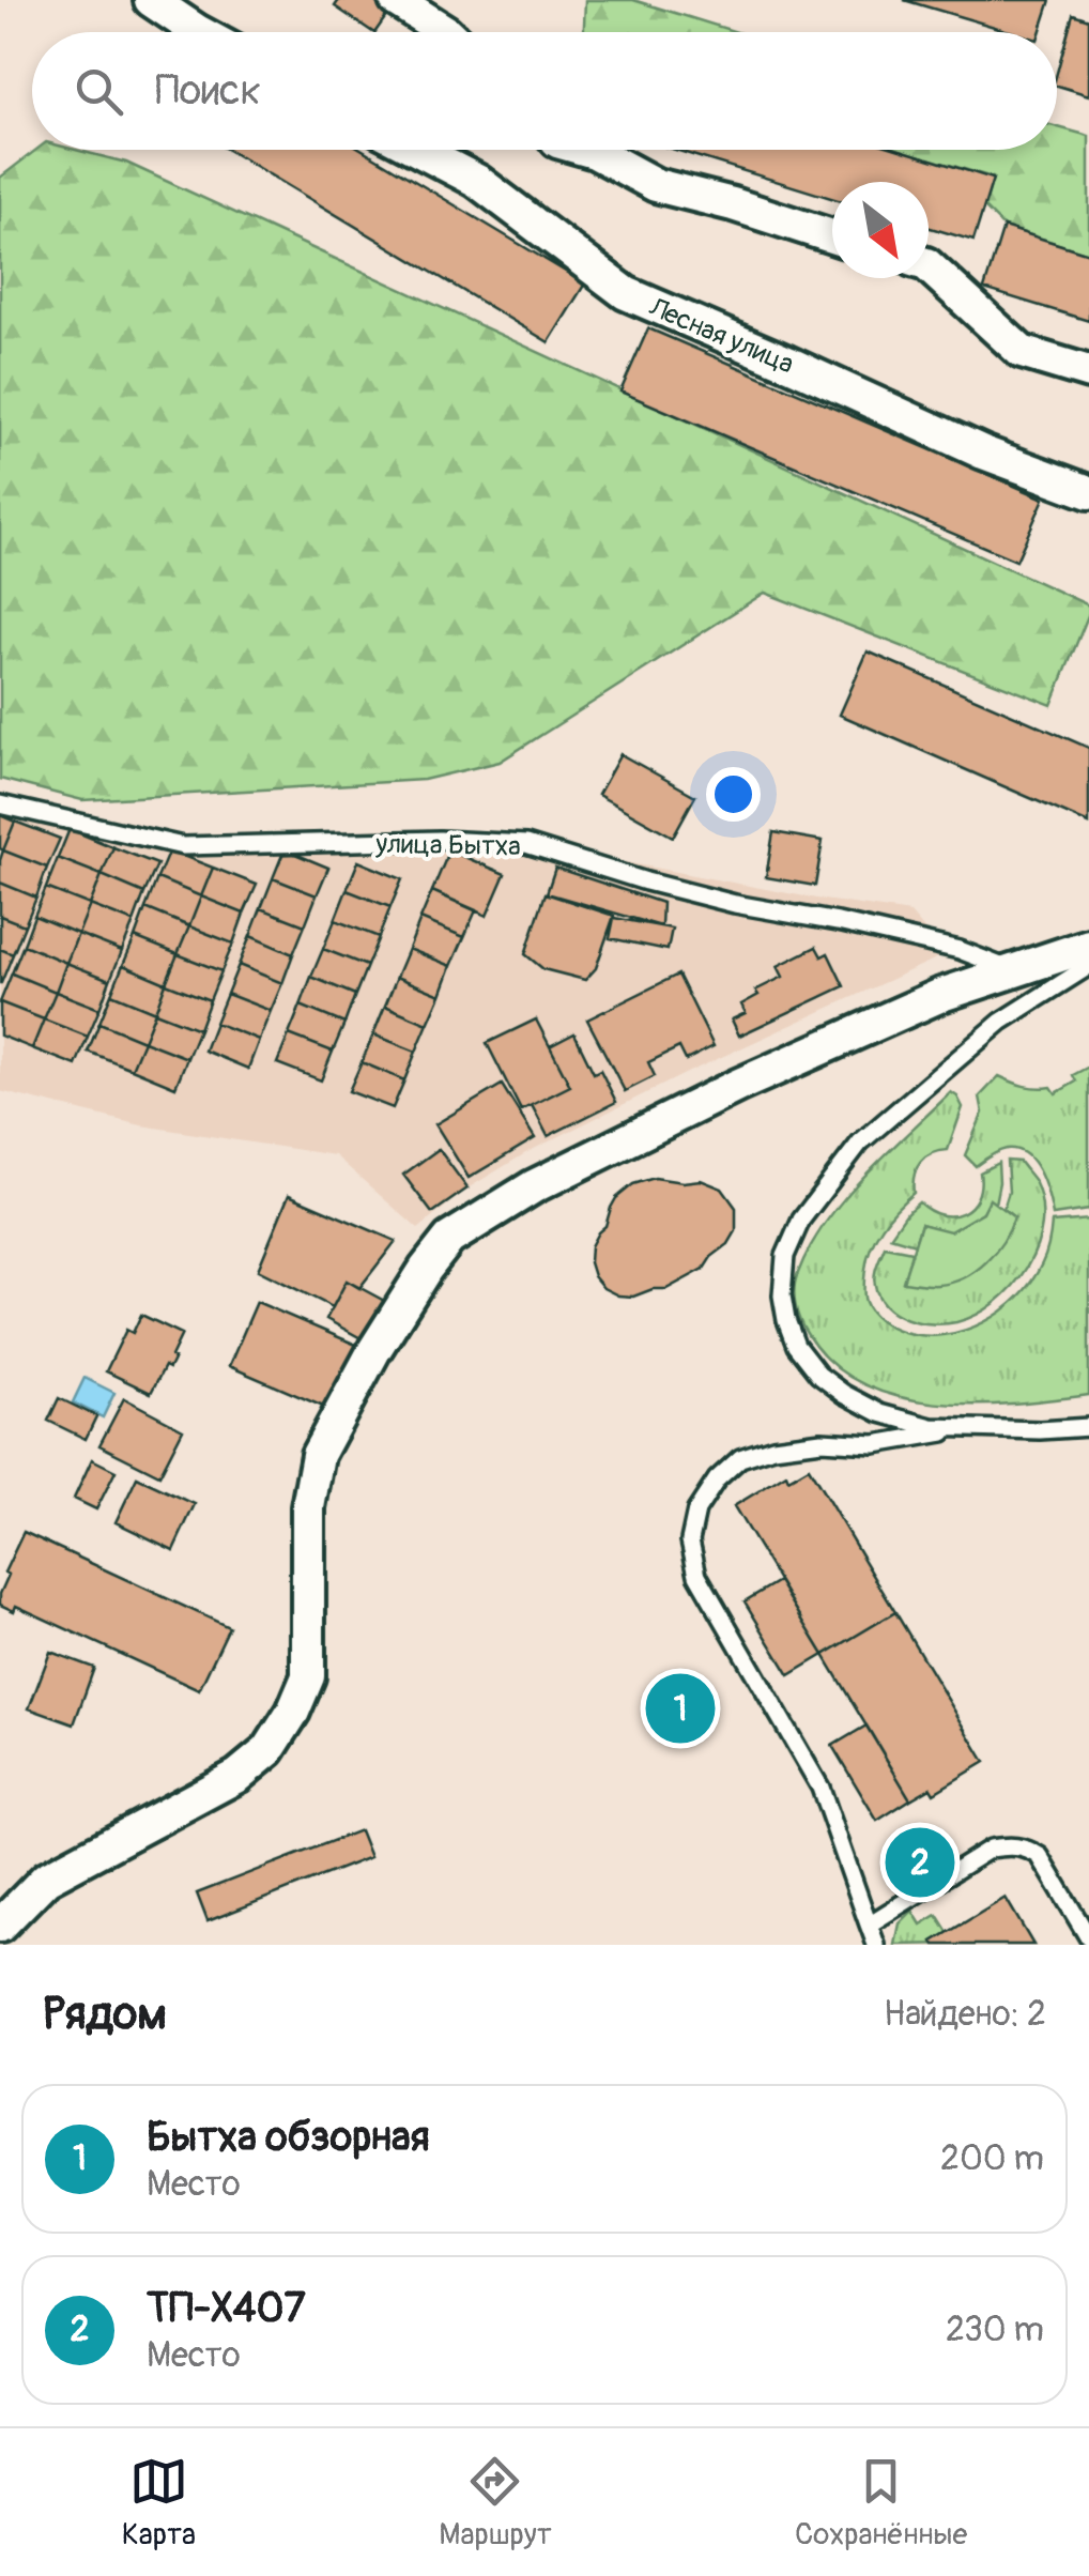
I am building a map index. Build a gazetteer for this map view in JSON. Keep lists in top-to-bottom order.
{
  "streets": {
    "street": ["Лесная улица"],
    "lane": ["улица Бытха"]
  },
  "north": "bottom right",
  "page": {
    "search": "Поиск",
    "pins": ["1", "2"],
    "heading": ["Рядом", "Найдено: 2"],
    "list": [
      {
        "mark": "1",
        "name": "Бытха обзорная",
        "note": "Место",
        "value": "200 m"
      },
      {
        "mark": "2",
        "name": "ТП-Х407",
        "note": "Место",
        "value": "230 m"
      }
    ],
    "nav": ["Карта", "Маршрут", "Сохранённые"]
  }
}
